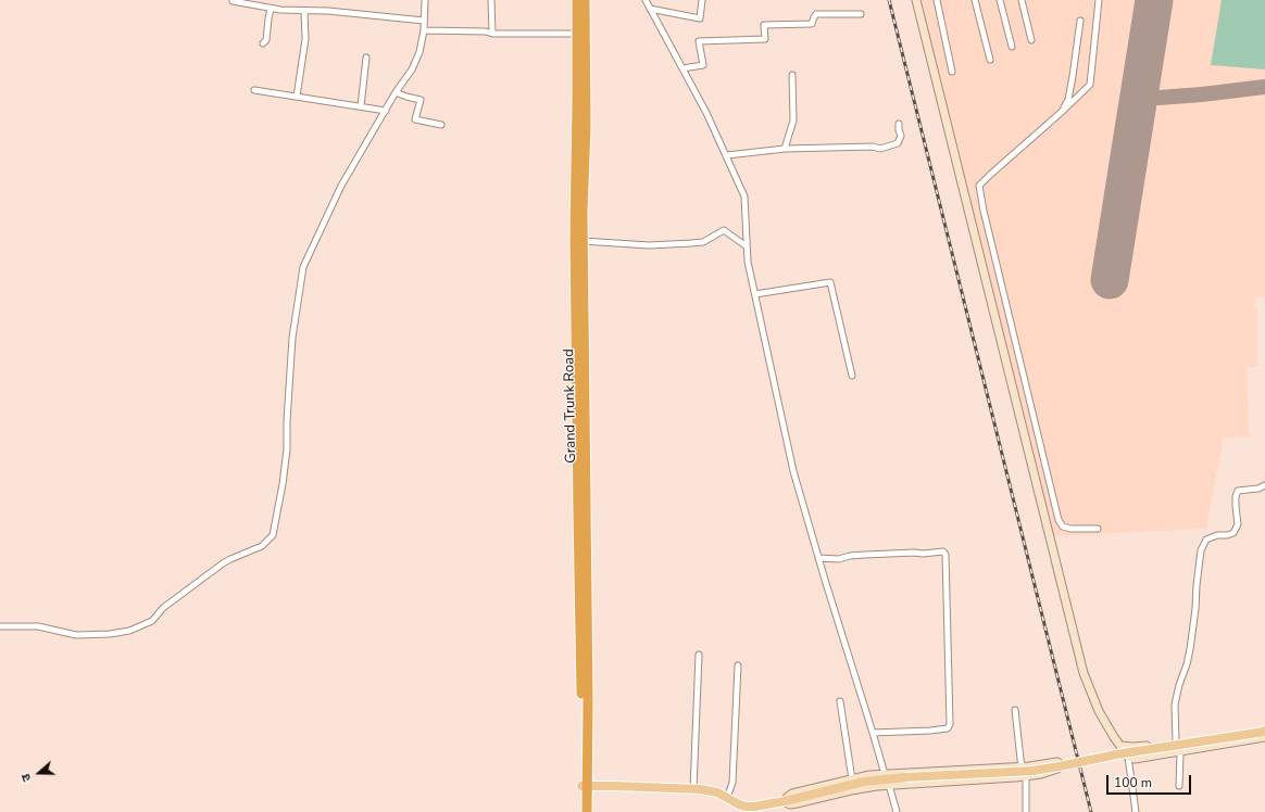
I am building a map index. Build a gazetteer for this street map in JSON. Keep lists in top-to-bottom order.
{
  "streets": {
    "highway": ["Grand Trunk Road"]
  },
  "scale_bar": "100 m",
  "north": "left"
}
